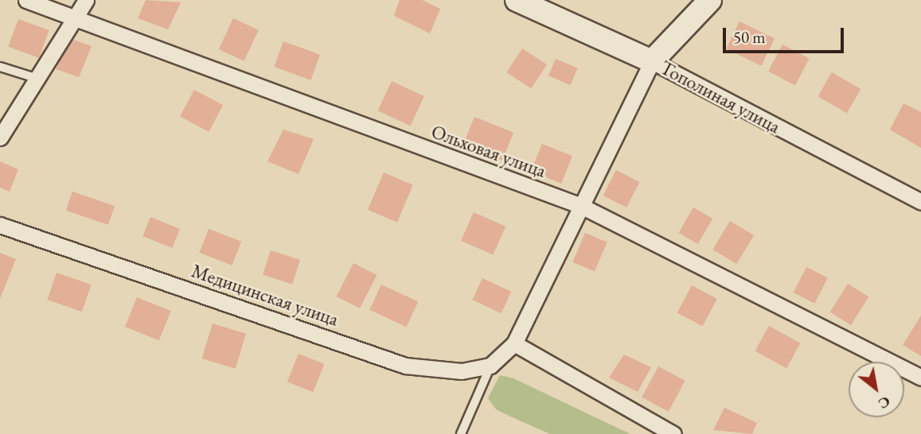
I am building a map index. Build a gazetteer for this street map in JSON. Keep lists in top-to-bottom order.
{
  "streets": {
    "street": ["Тополиная улица", "Ольховая улица", "Медицинская улица"]
  },
  "scale_bar": "50 m",
  "north": "bottom right"
}
